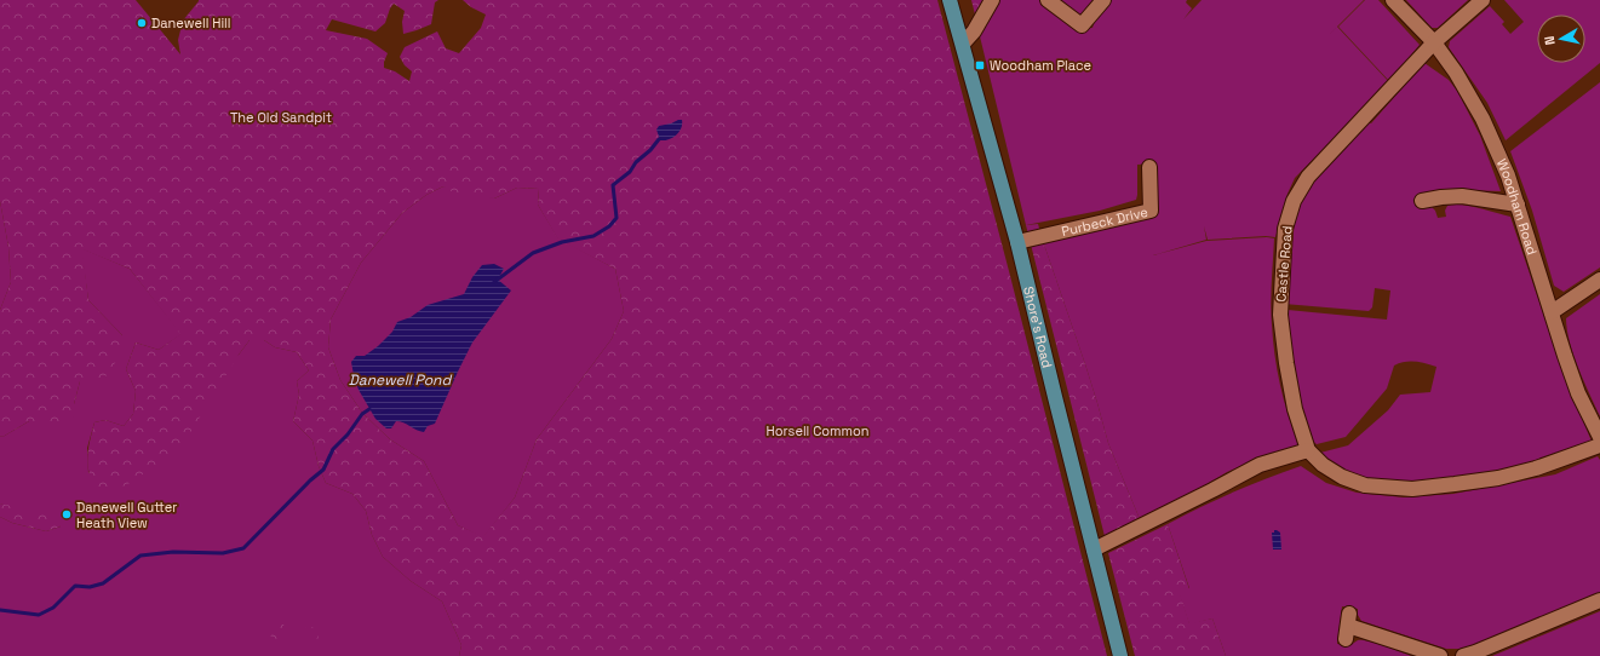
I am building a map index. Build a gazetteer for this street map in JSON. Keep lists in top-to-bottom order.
{
  "streets": {
    "main road": ["Shore's Road"],
    "street": ["Woodham Road", "Purbeck Drive", "Castle Road"]
  },
  "crossings": [
    ["Woodham Road", "Castle Road"],
    ["Purbeck Drive", "Shore's Road"]
  ],
  "water": ["Danewell Pond"],
  "parks": ["The Old Sandpit", "Horsell Common"],
  "places": {
    "other": ["Danewell Hill", "Danewell Gutter Heath View"],
    "transit": ["Woodham Place"]
  },
  "north": "left"
}
